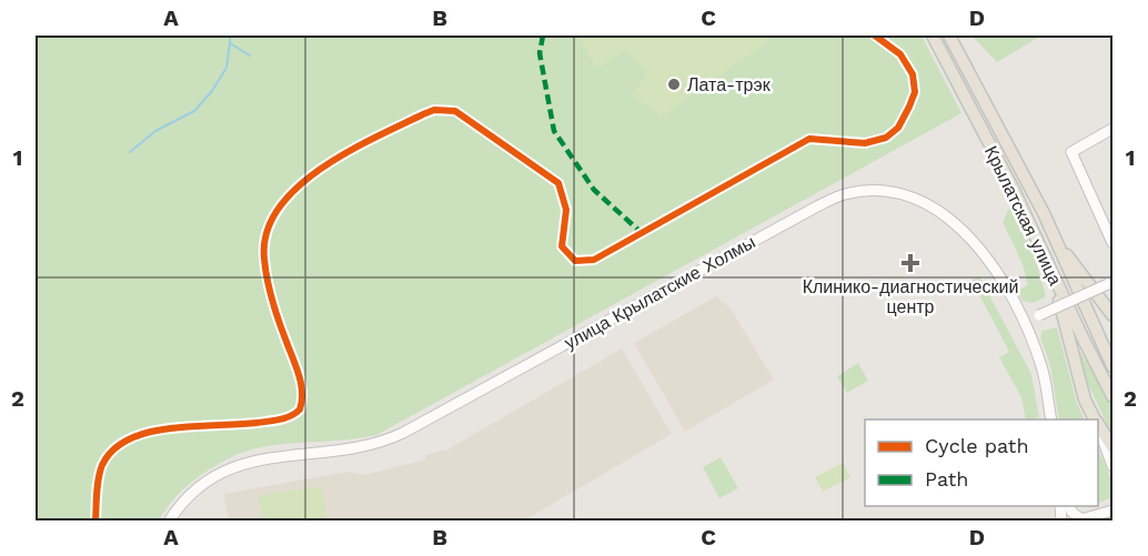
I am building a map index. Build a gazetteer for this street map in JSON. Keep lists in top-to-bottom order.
{
  "streets": {
    "main road": ["Крылатская улица"],
    "street": ["улица Крылатские Холмы"]
  },
  "places": {
    "other": ["Лата-трэк"],
    "health": ["Клинико-диагностический центр"]
  },
  "legend": ["Cycle path", "Path"],
  "grid": {
    "columns": [
      "A",
      "B",
      "C",
      "D"
    ],
    "rows": ["1", "2"]
  }
}
